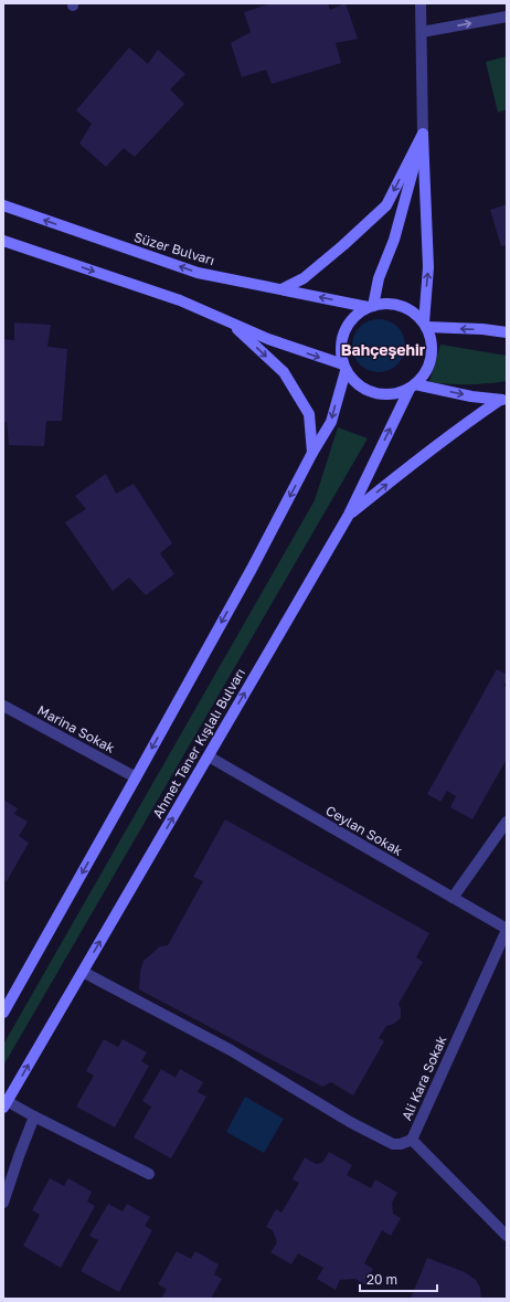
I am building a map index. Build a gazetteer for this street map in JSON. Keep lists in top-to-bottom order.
{
  "streets": {
    "main road": ["Süzer Bulvarı", "Ahmet Taner Kışlalı Bulvarı"],
    "street": ["Marina Sokak", "Ceylan Sokak", "Ali Kara Sokak"]
  },
  "crossings": [
    ["Süzer Bulvarı", "Ahmet Taner Kışlalı Bulvarı"],
    ["Ahmet Taner Kışlalı Bulvarı", "Ceylan Sokak"],
    ["Ceylan Sokak", "Ali Kara Sokak"]
  ],
  "districts": ["Bahçeşehir"],
  "scale_bar": "20 m"
}
